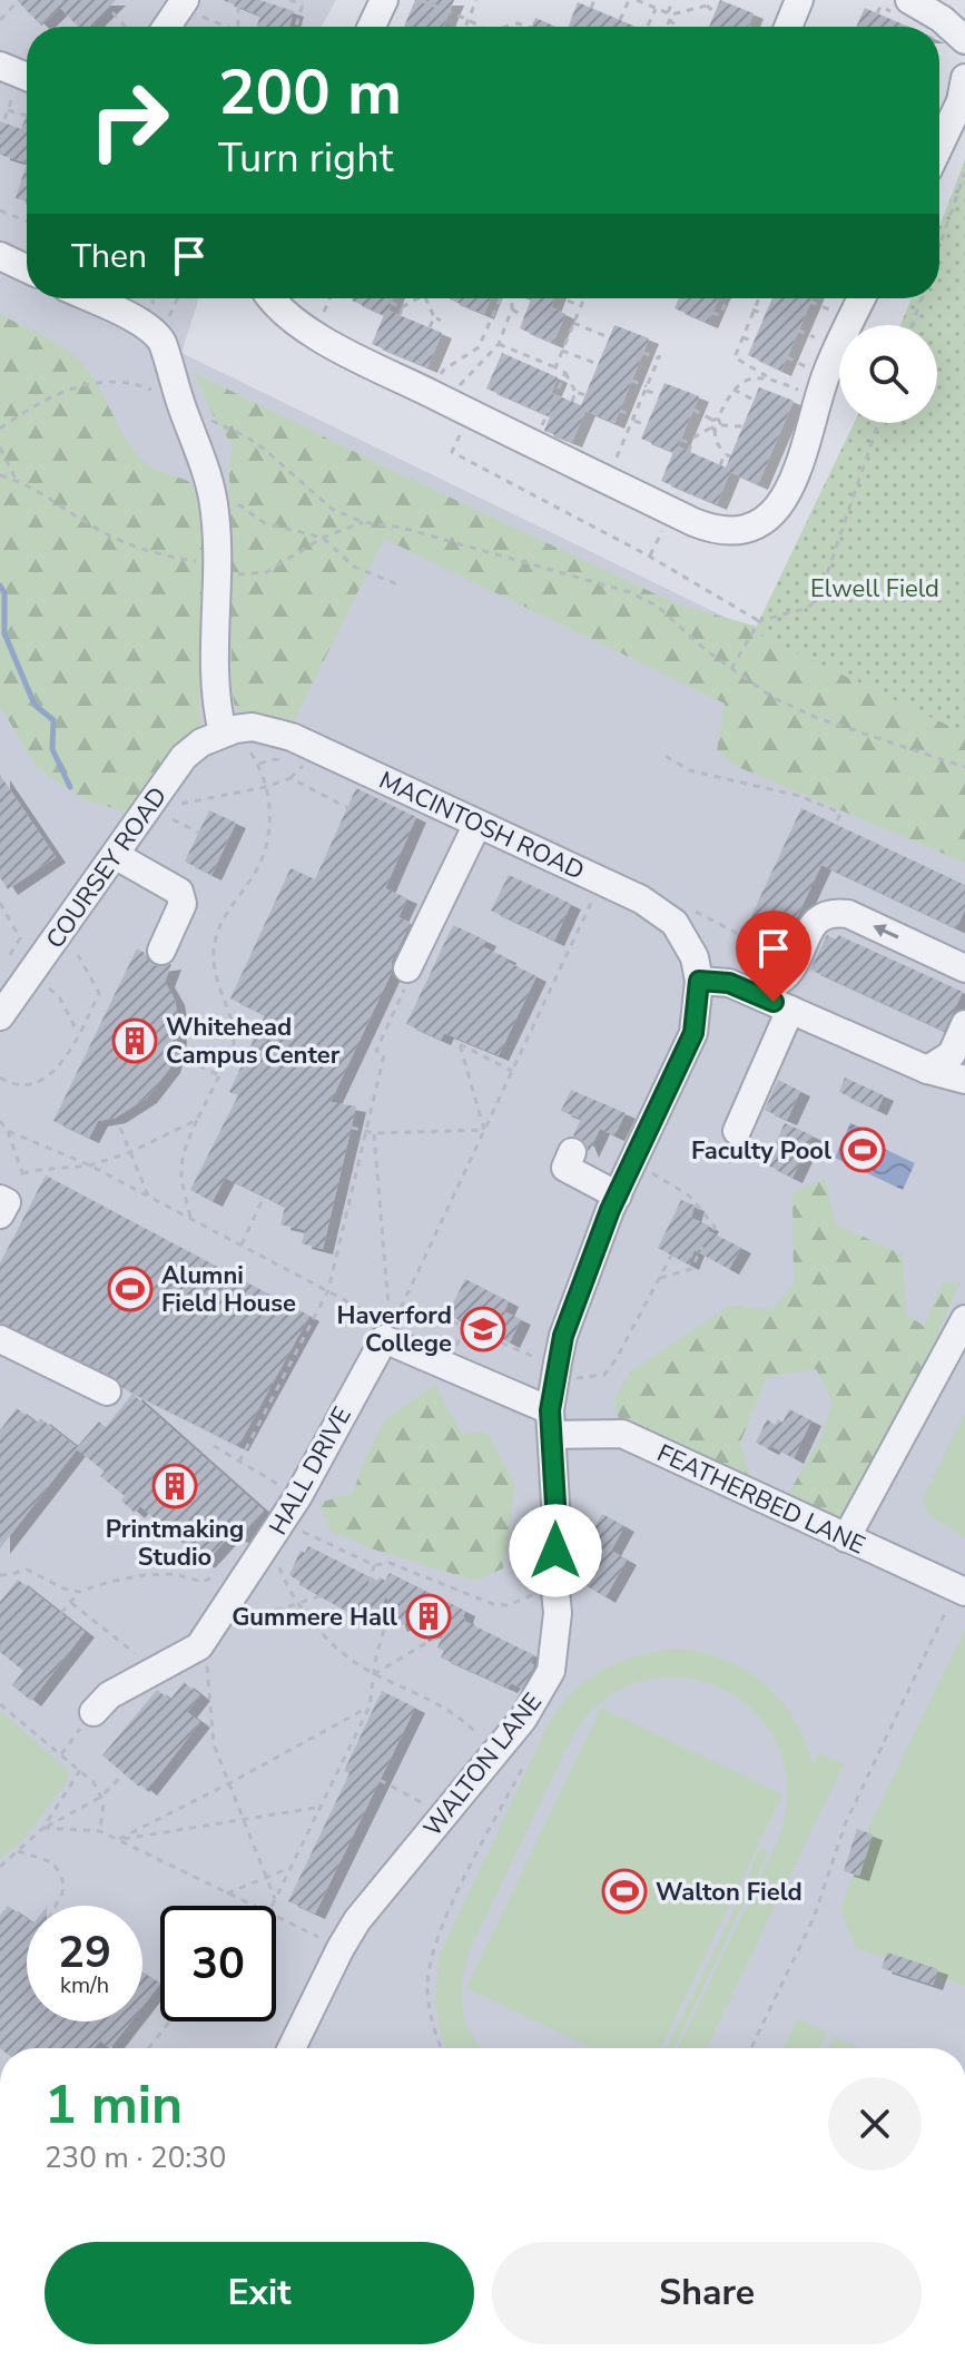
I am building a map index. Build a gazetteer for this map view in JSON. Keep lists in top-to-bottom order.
{
  "streets": {
    "street": [
      "MACINTOSH ROAD",
      "COURSEY ROAD",
      "HALL DRIVE",
      "FEATHERBED LANE",
      "WALTON LANE"
    ]
  },
  "crossings": [
    ["MACINTOSH ROAD", "COURSEY ROAD"],
    ["MACINTOSH ROAD", "WALTON LANE"],
    ["FEATHERBED LANE", "WALTON LANE"]
  ],
  "parks": ["Elwell Field"],
  "places": {
    "building": ["Whitehead Campus Center", "Printmaking Studio", "Gummere Hall"],
    "sports": ["Faculty Pool", "Alumni Field House", "Walton Field"],
    "school or university": ["Haverford College"]
  },
  "page": {
    "turn": ["200 m", "Turn right"],
    "then": "Then",
    "speed": "29 km/h",
    "limit": "30",
    "heading": ["1 min", "230 m · 20:30"],
    "buttons": ["Exit", "Share"]
  }
}
